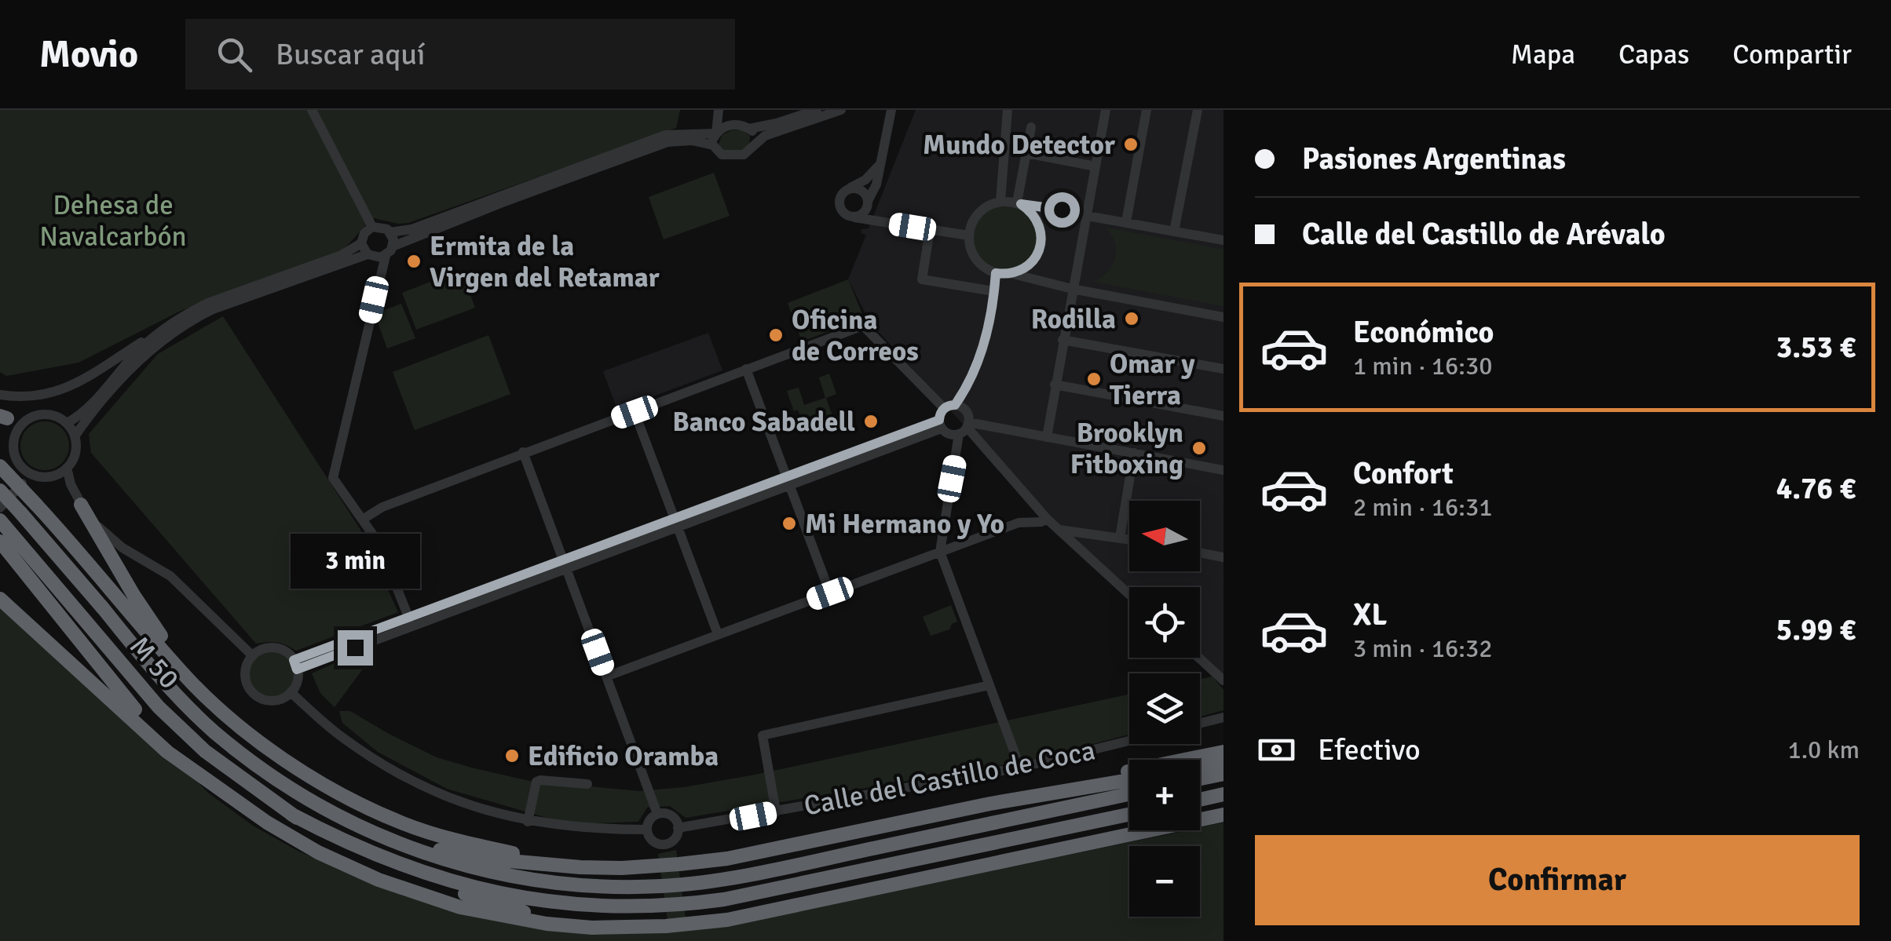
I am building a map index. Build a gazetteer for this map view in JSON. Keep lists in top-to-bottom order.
{
  "streets": {
    "highway": ["M 50"],
    "street": ["Calle del Castillo de Coca"]
  },
  "parks": ["Dehesa de Navalcarbón"],
  "places": [
    "Mundo Detector",
    "Ermita de la Virgen del Retamar",
    "Rodilla",
    "Oficina de Correos",
    "Omar y Tierra",
    "Banco Sabadell",
    "Brooklyn Fitboxing",
    "Mi Hermano y Yo",
    "Edificio Oramba"
  ],
  "north": "left",
  "page": {
    "header": "Movio",
    "search": "Buscar aquí",
    "nav": ["Mapa", "Capas", "Compartir"],
    "banner": ["Pasiones Argentinas", "Calle del Castillo de Arévalo"],
    "list": [
      {
        "name": "Económico",
        "note": "1 min · 16:30",
        "value": "3.53 €"
      },
      {
        "name": "Confort",
        "note": "2 min · 16:31",
        "value": "4.76 €"
      },
      {
        "name": "XL",
        "note": "3 min · 16:32",
        "value": "5.99 €"
      }
    ],
    "map_buttons": ["+", "−"],
    "bubble": "3 min",
    "pay": ["Efectivo", "1.0 km"],
    "buttons": "Confirmar"
  }
}
